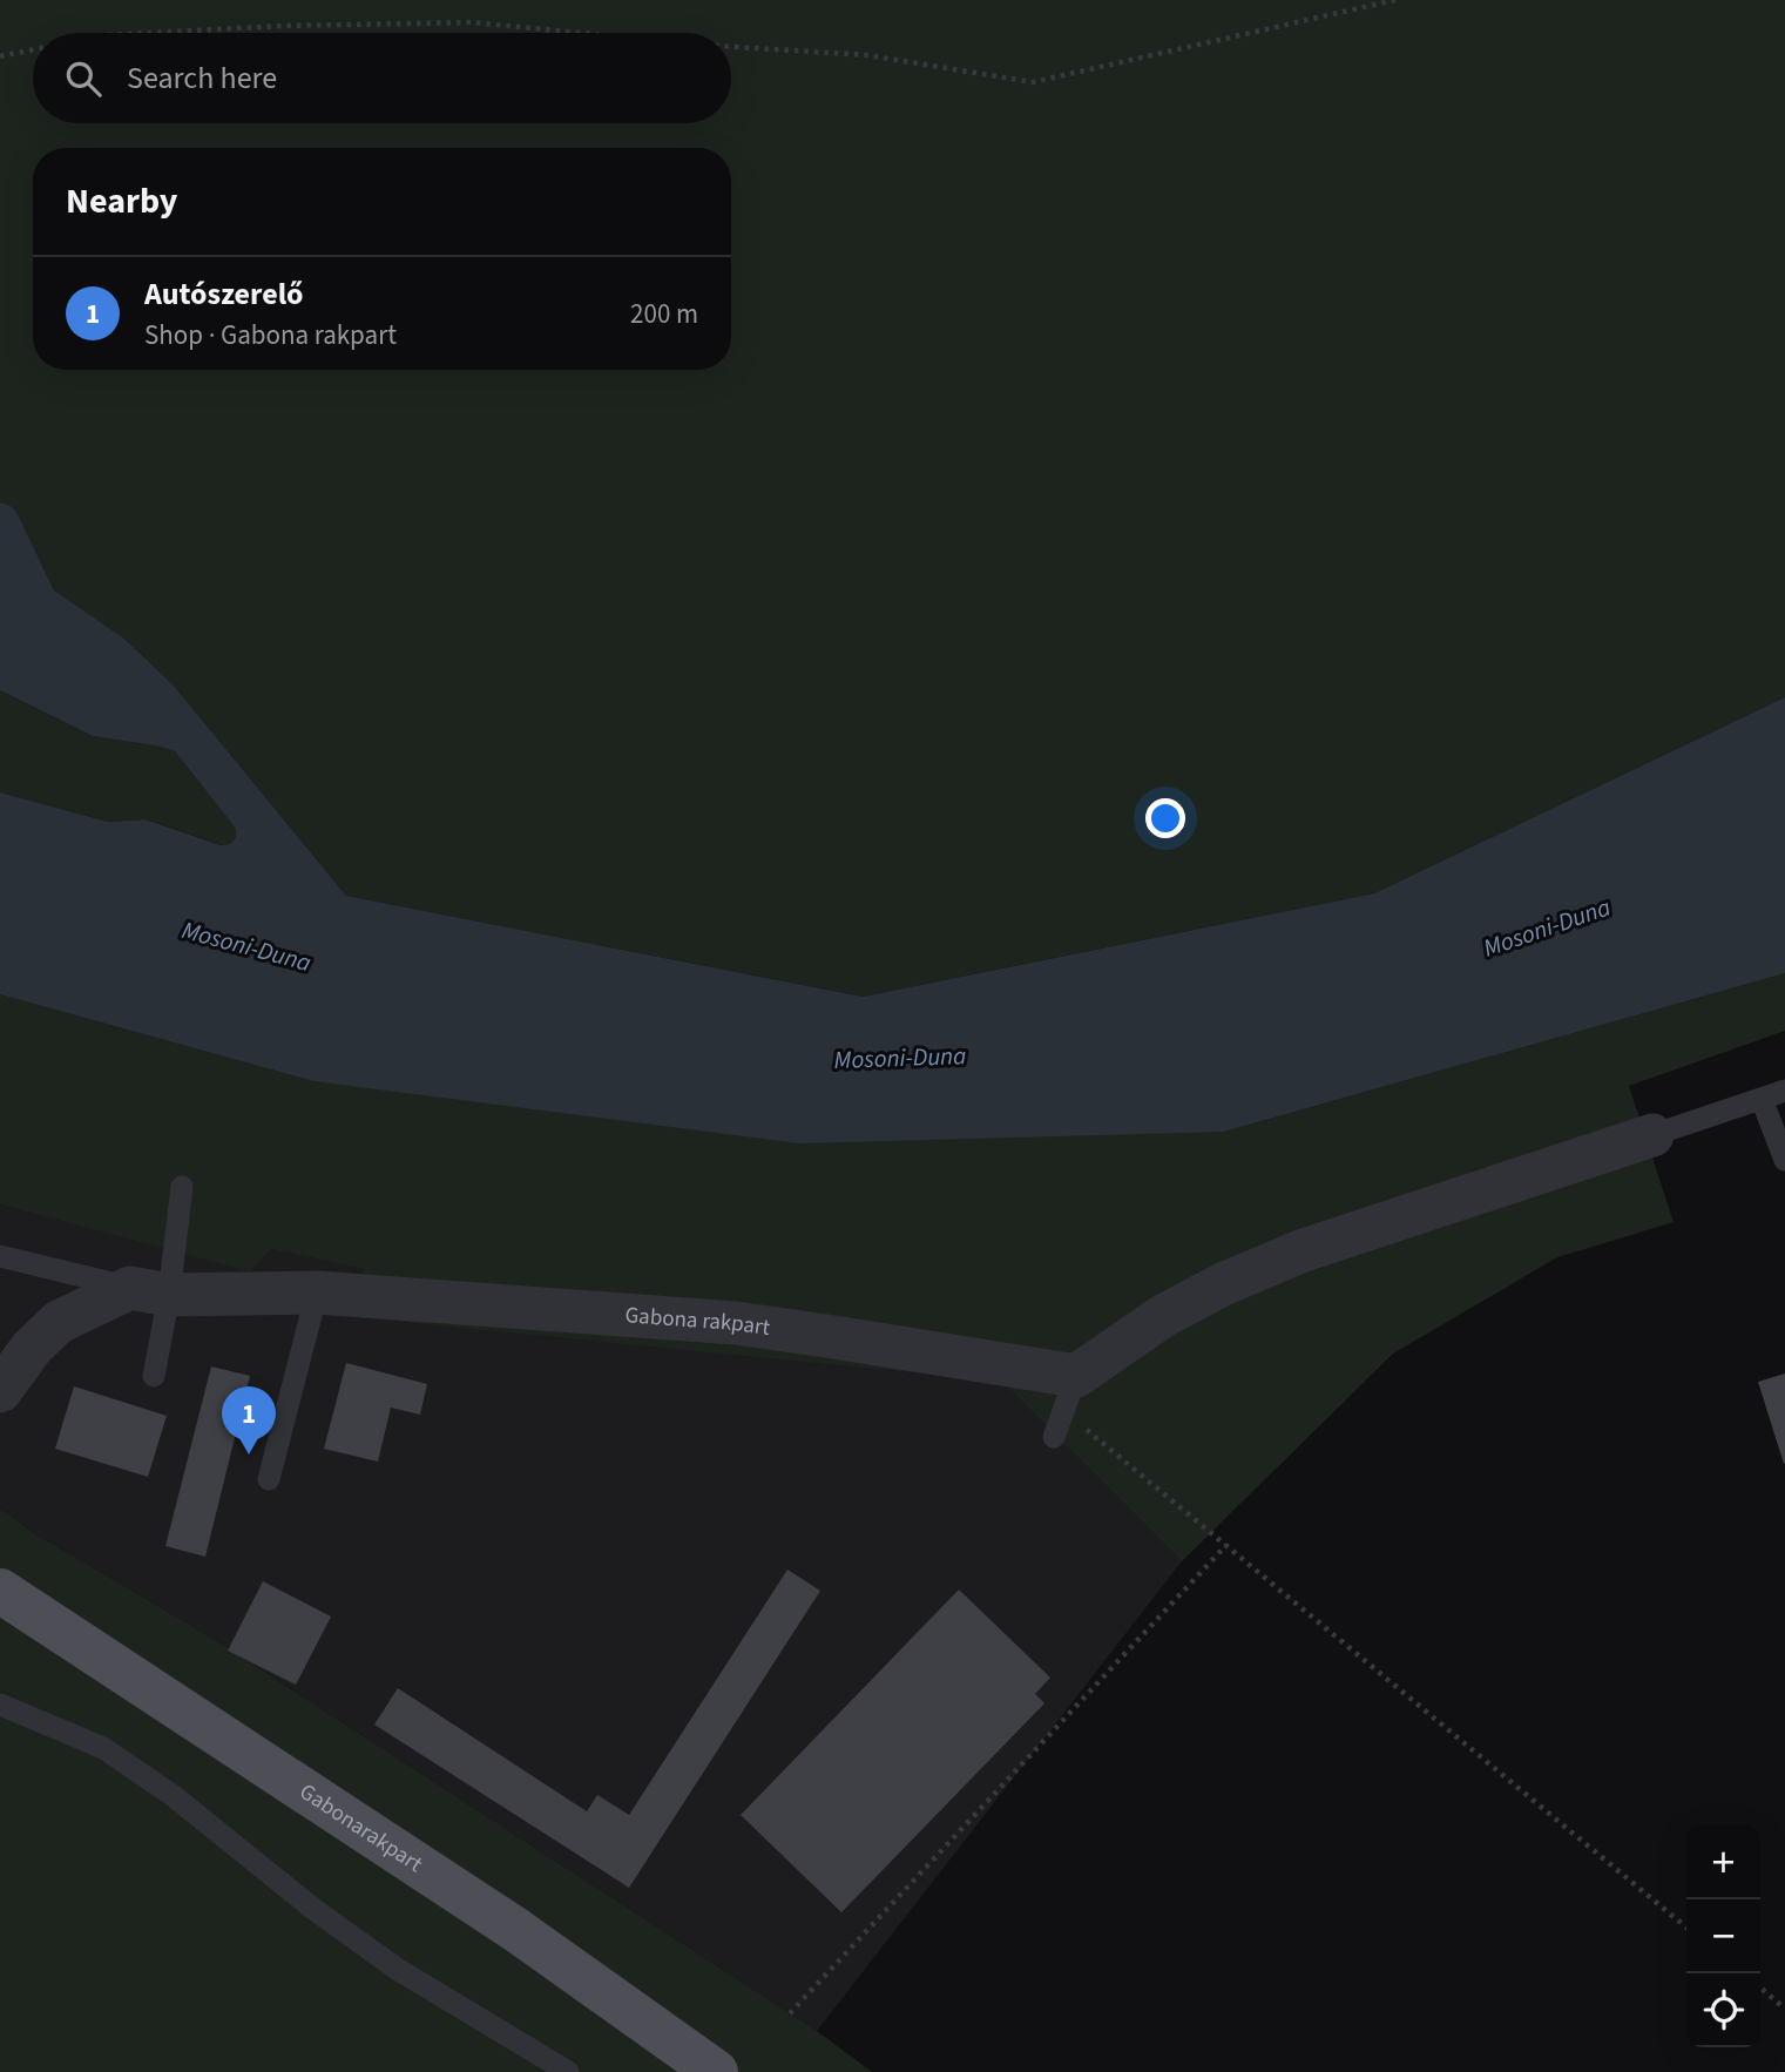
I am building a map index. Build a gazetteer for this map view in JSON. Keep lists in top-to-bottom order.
{
  "streets": {
    "main road": ["Gabonarakpart"],
    "street": ["Gabona rakpart"]
  },
  "water": ["Mosoni-Duna"],
  "page": {
    "search": "Search here",
    "heading": "Nearby",
    "list": [
      {
        "mark": "1",
        "name": "Autószerelő",
        "note": "Shop · Gabona rakpart",
        "value": "200 m"
      }
    ],
    "pins": "1",
    "map_buttons": ["+", "−"]
  }
}
